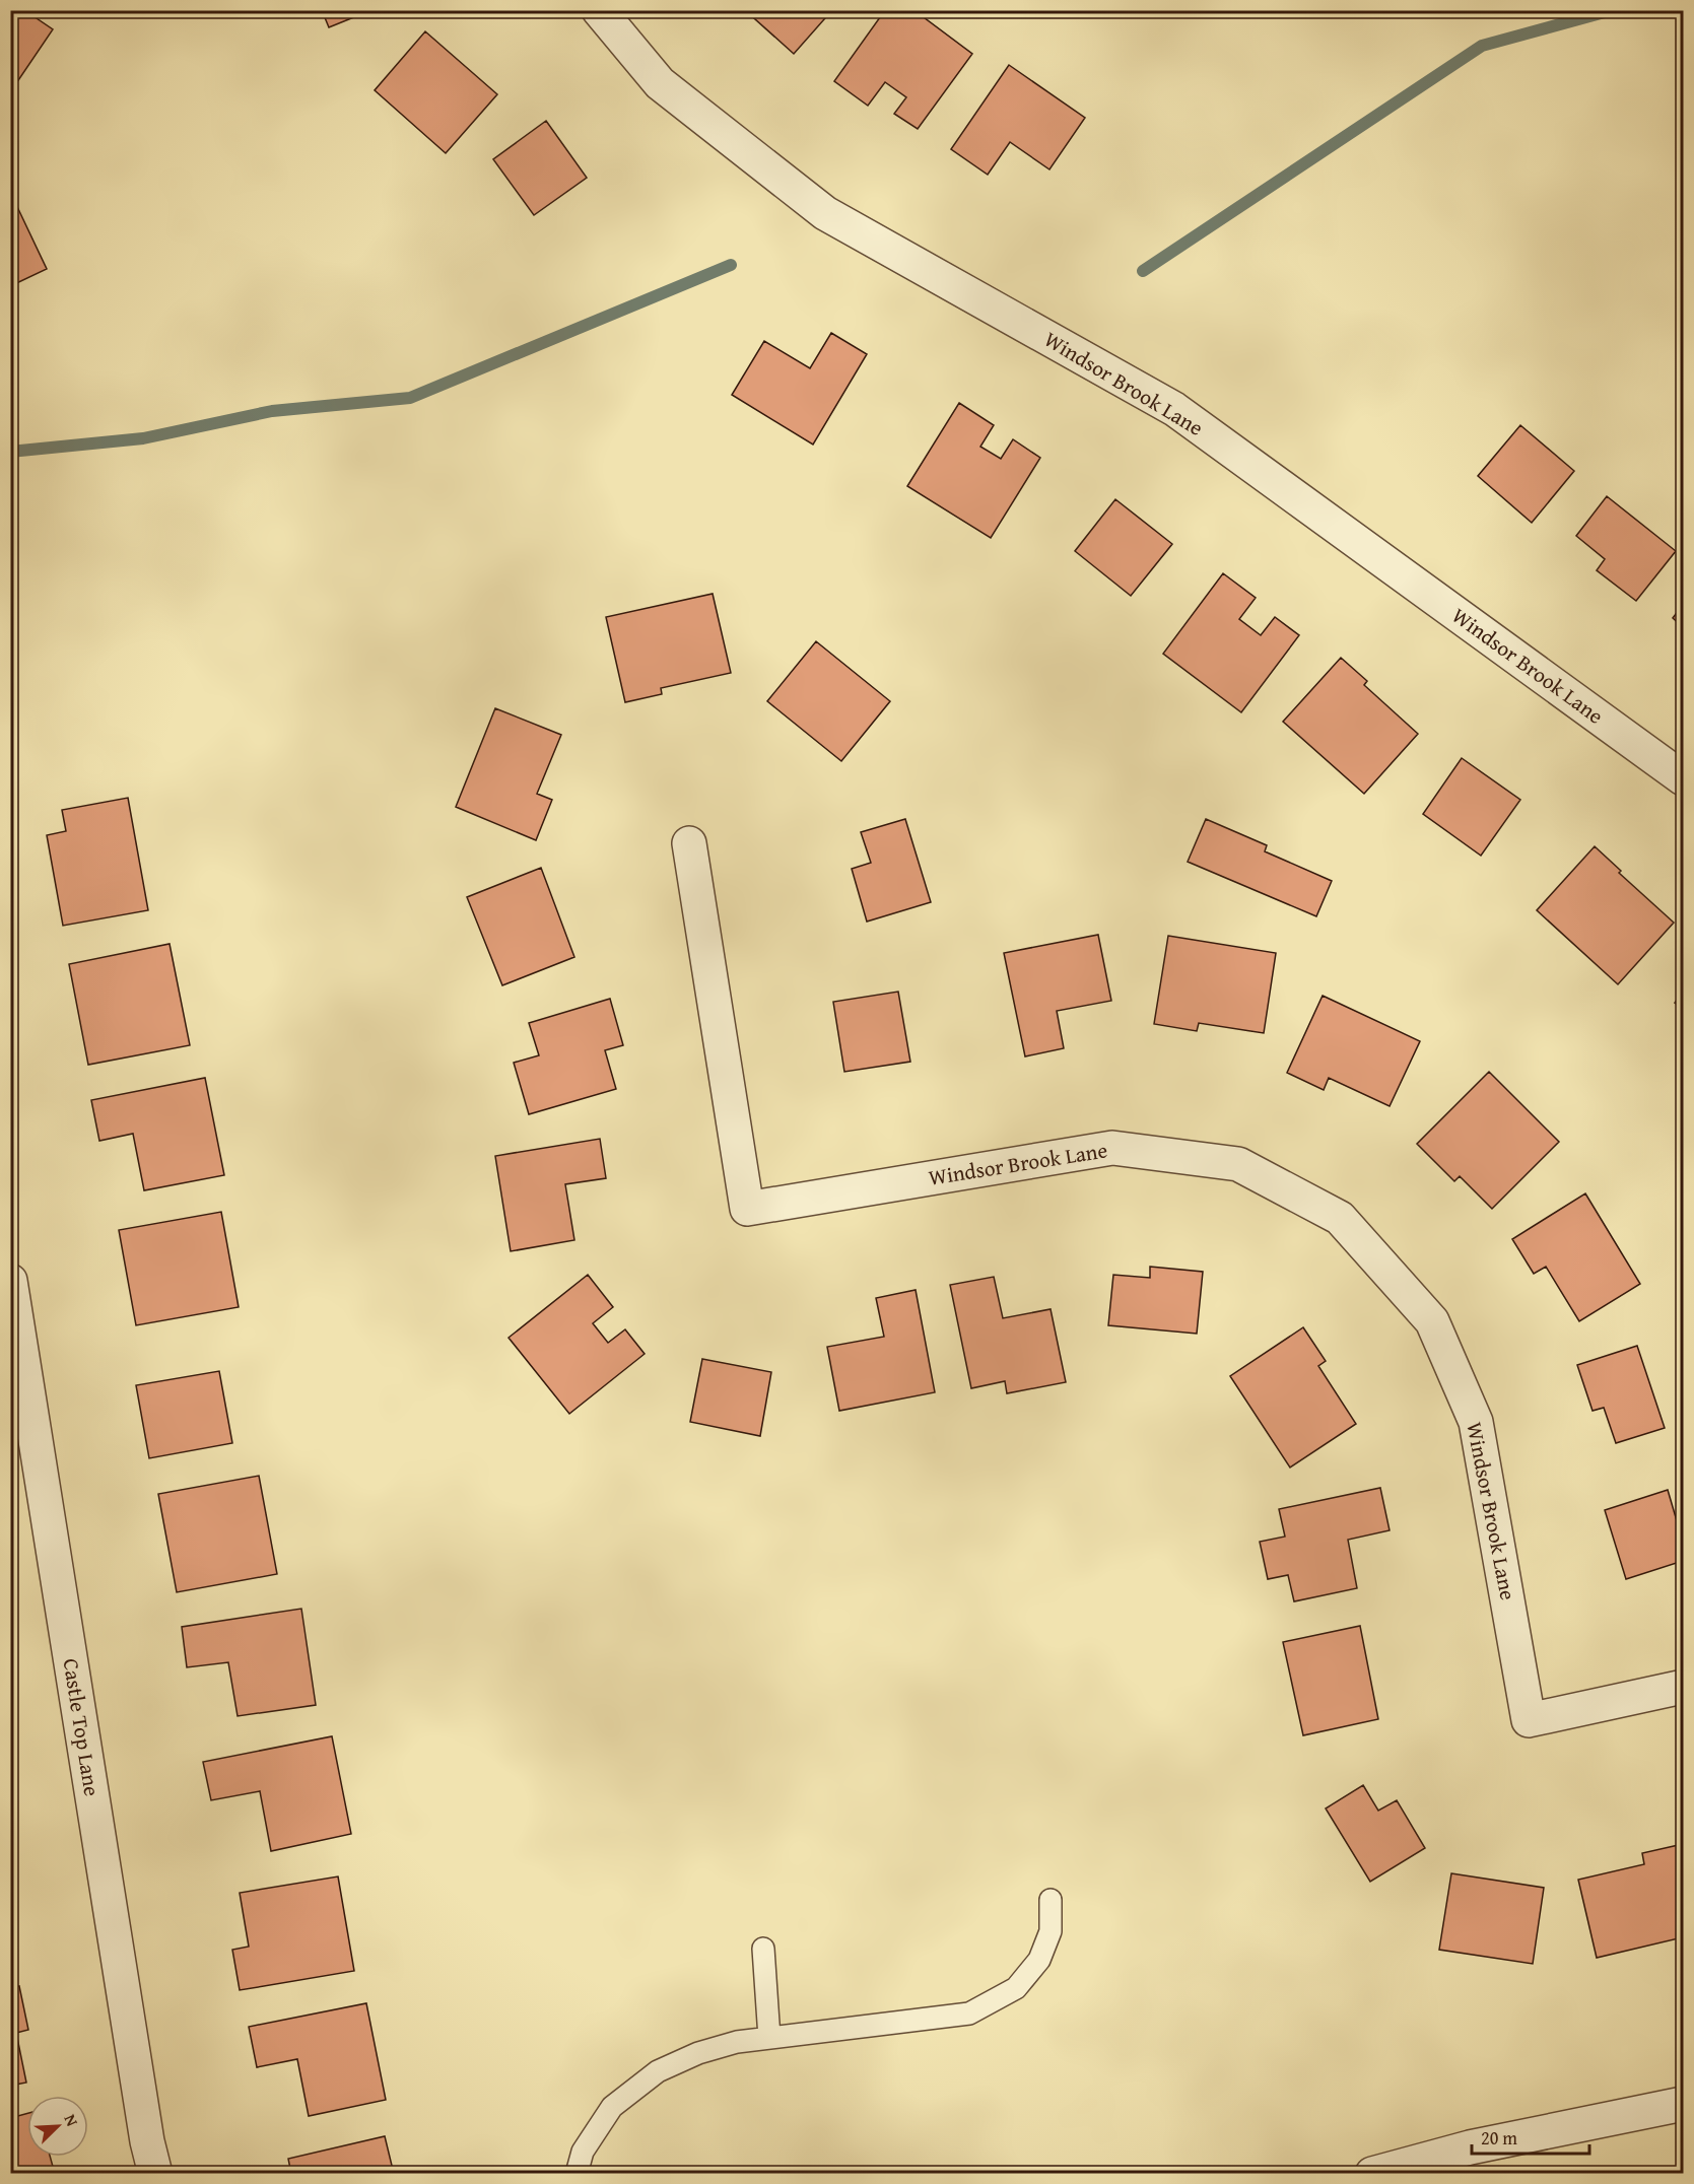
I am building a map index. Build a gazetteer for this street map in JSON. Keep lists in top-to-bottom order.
{
  "streets": {
    "street": ["Windsor Brook Lane", "Castle Top Lane"]
  },
  "scale_bar": "20 m",
  "north": "top right"
}
